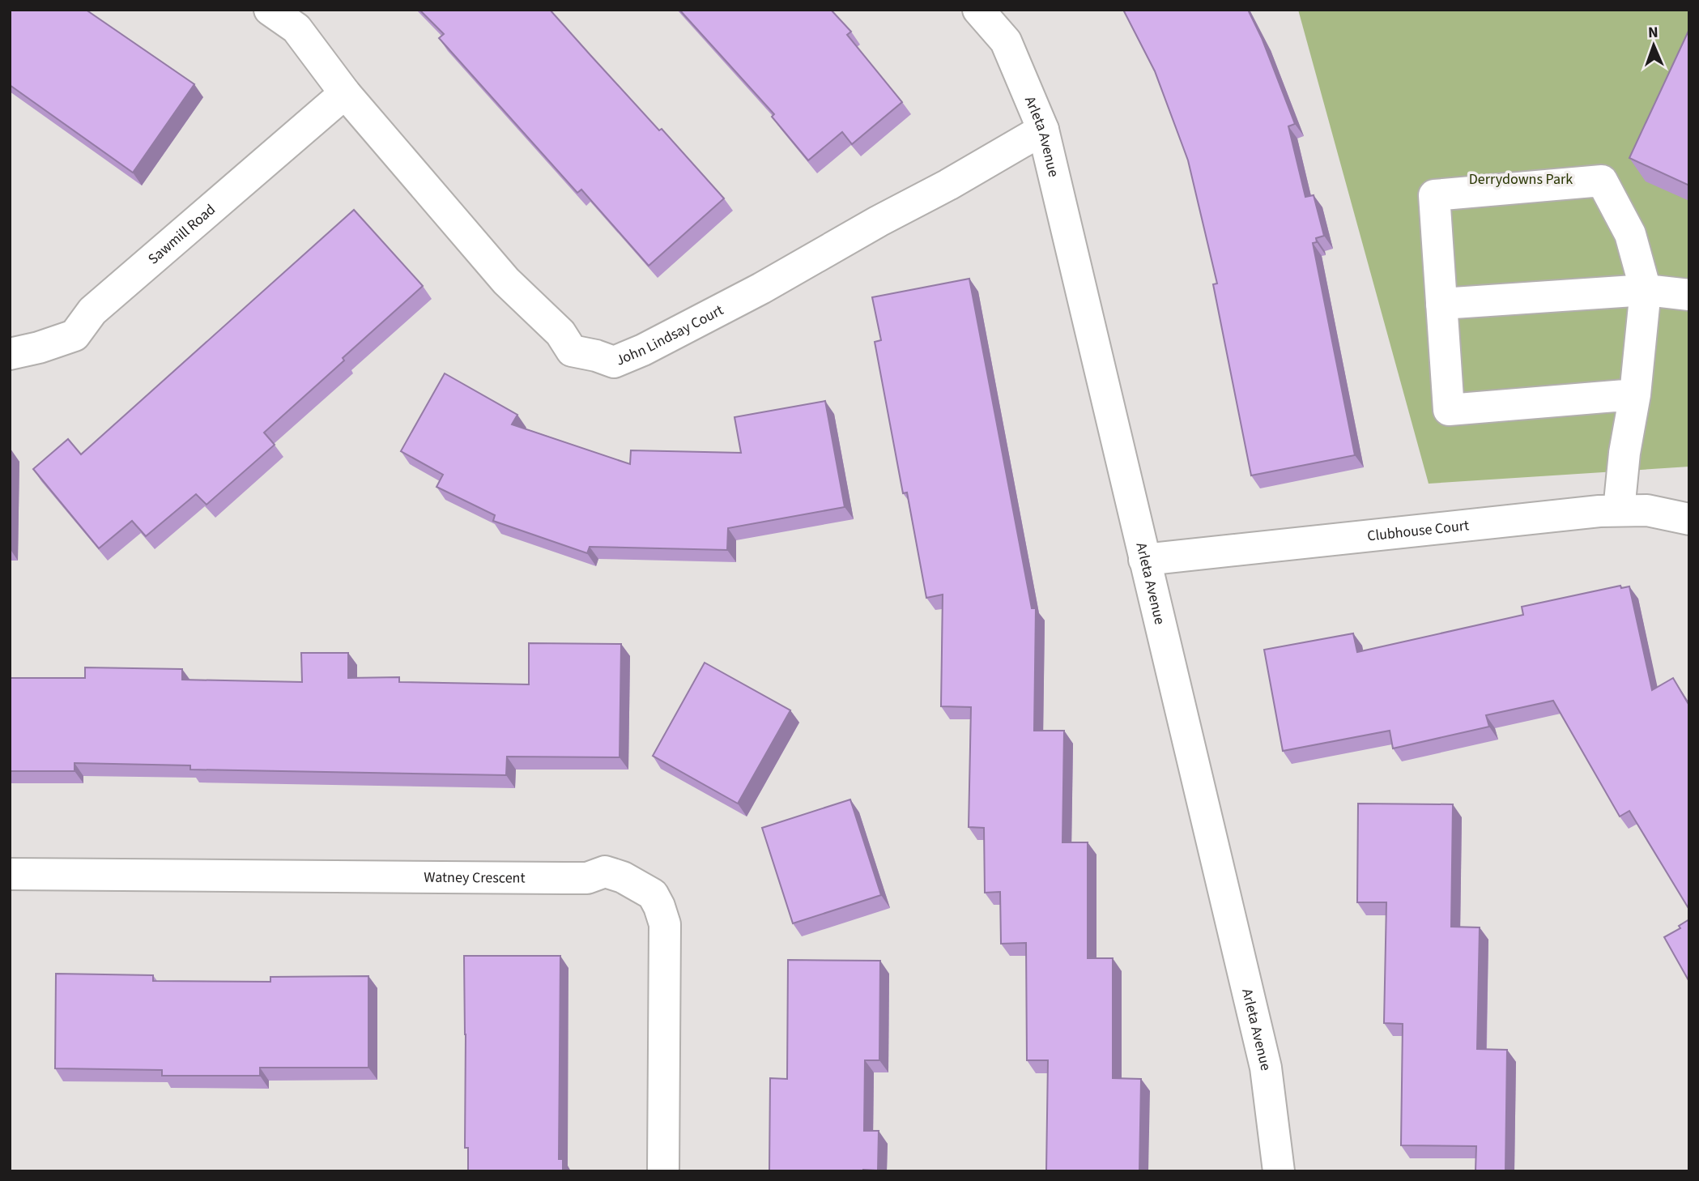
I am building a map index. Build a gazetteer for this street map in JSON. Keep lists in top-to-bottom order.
{
  "streets": {
    "street": [
      "Arleta Avenue",
      "Sawmill Road",
      "John Lindsay Court",
      "Clubhouse Court",
      "Watney Crescent"
    ]
  },
  "crossings": [
    ["Arleta Avenue", "John Lindsay Court"],
    ["Arleta Avenue", "Clubhouse Court"],
    ["Sawmill Road", "John Lindsay Court"]
  ],
  "parks": ["Derrydowns Park"],
  "north": "top"
}
